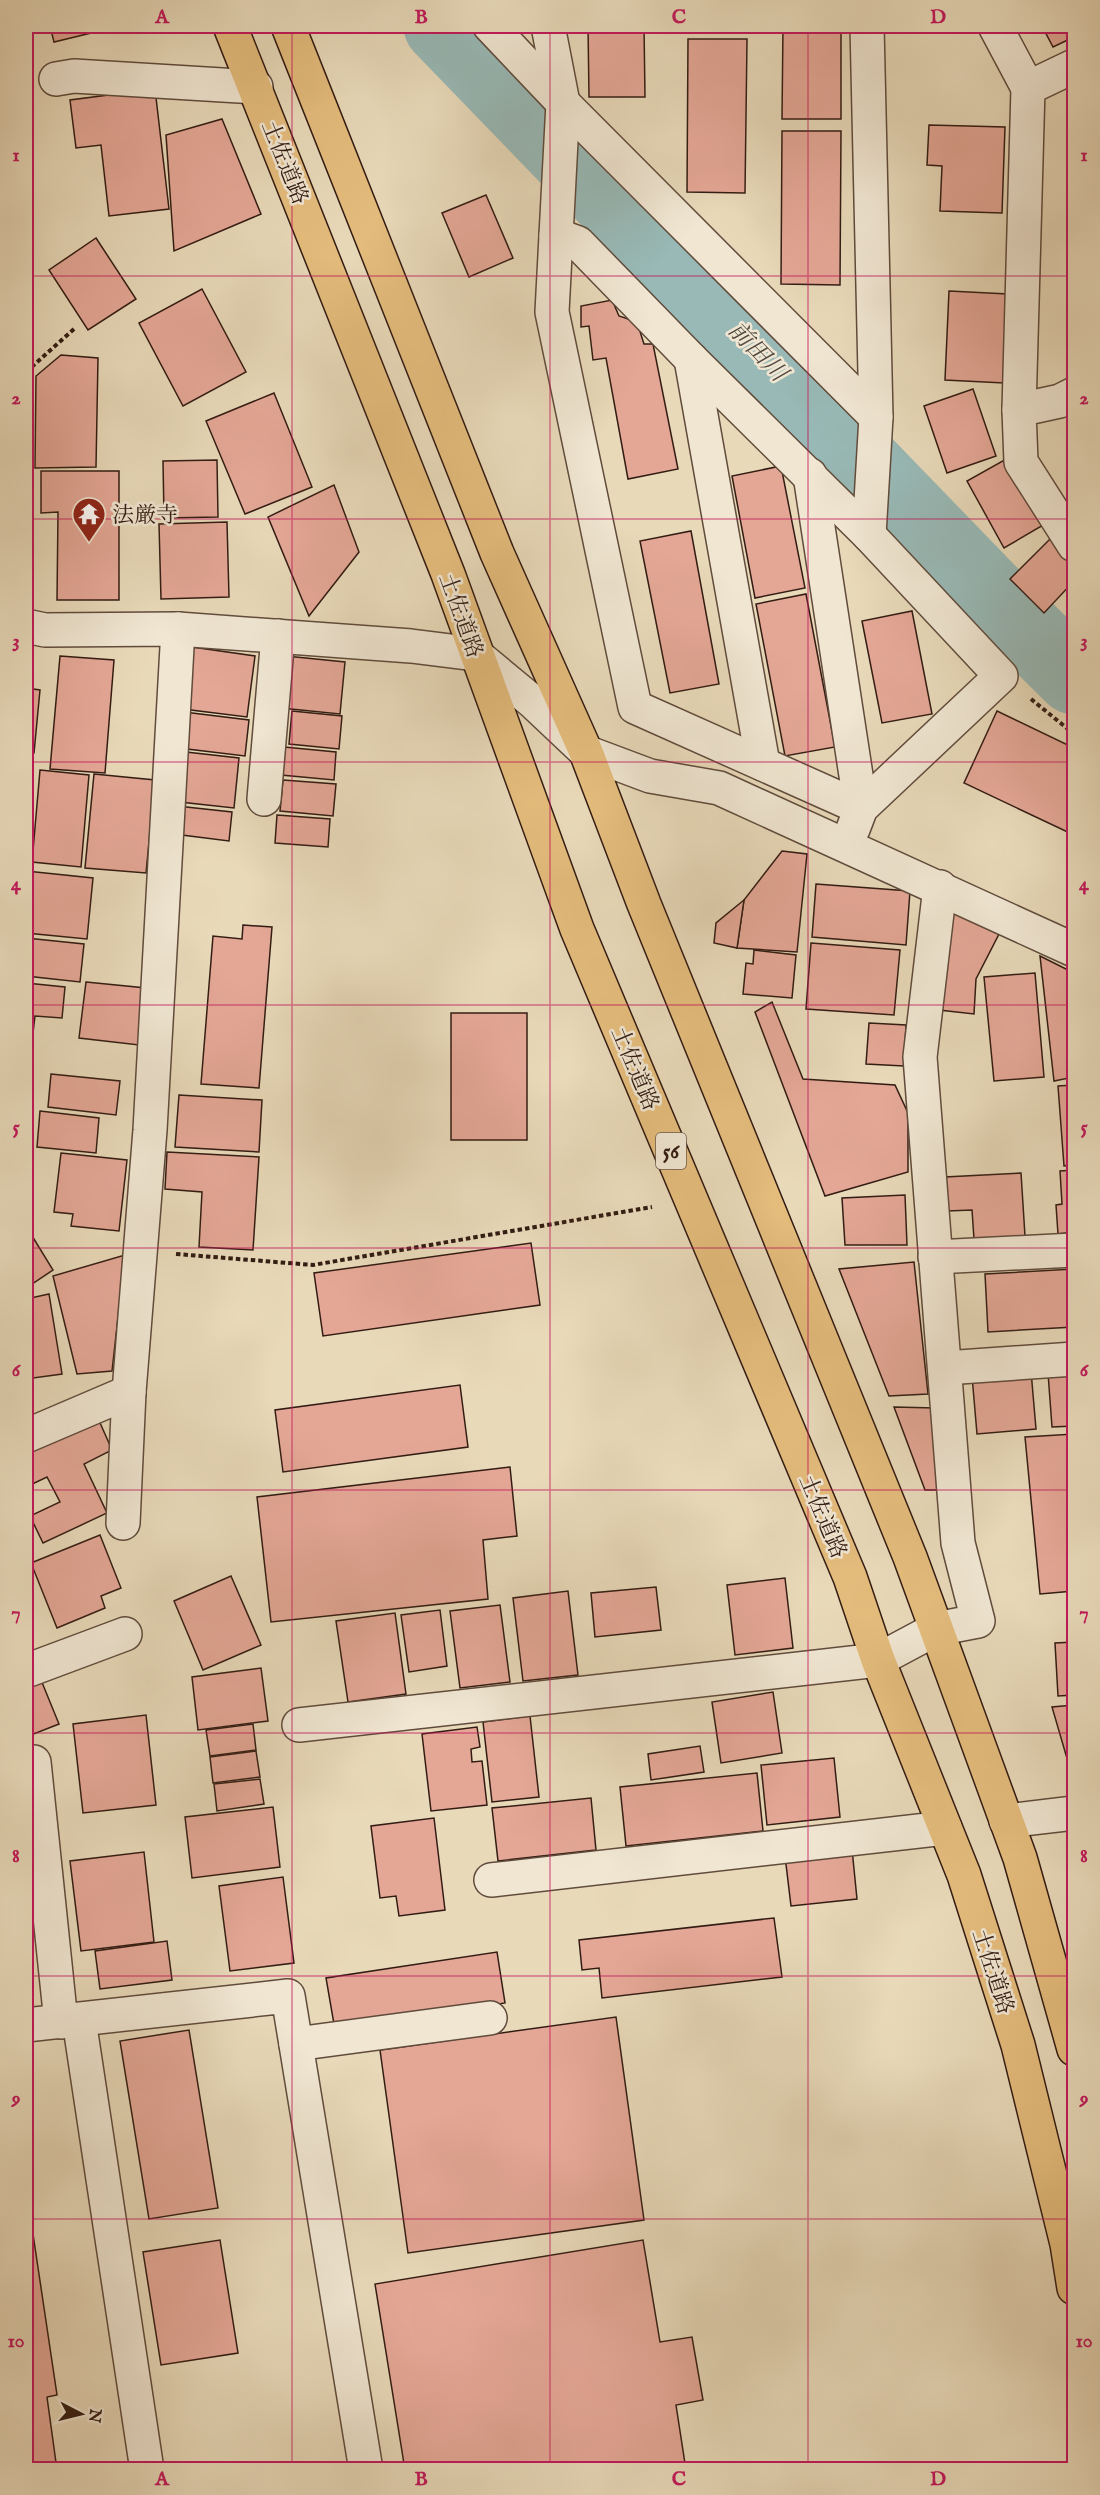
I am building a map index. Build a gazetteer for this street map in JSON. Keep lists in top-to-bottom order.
{
  "streets": {
    "highway": ["土佐道路", "56"]
  },
  "water": ["前田川"],
  "places": {
    "temple": ["法厳寺"]
  },
  "north": "right",
  "grid": {
    "columns": [
      "A",
      "B",
      "C",
      "D"
    ],
    "rows": [
      "1",
      "2",
      "3",
      "4",
      "5",
      "6",
      "7",
      "8",
      "9",
      "10"
    ]
  }
}
